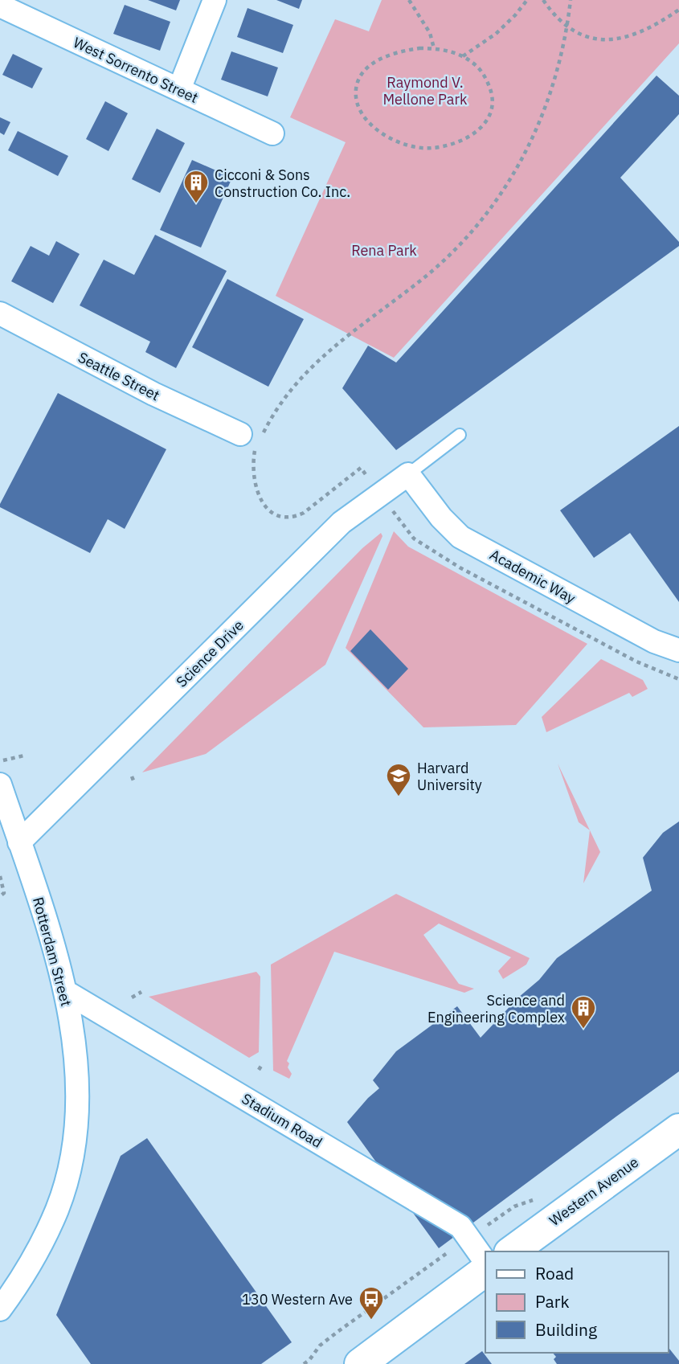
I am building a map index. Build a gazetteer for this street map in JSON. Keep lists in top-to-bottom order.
{
  "streets": {
    "main road": ["Western Avenue"],
    "street": [
      "West Sorrento Street",
      "Seattle Street",
      "Academic Way",
      "Science Drive",
      "Rotterdam Street",
      "Stadium Road"
    ]
  },
  "crossings": [
    ["Academic Way", "Science Drive"],
    ["Science Drive", "Rotterdam Street"],
    ["Rotterdam Street", "Stadium Road"]
  ],
  "parks": ["Raymond V. Mellone Park", "Rena Park"],
  "places": {
    "building": ["Cicconi & Sons Construction Co. Inc.", "Science and Engineering Complex"],
    "school or university": ["Harvard University"],
    "bus stop": ["130 Western Ave"]
  },
  "legend": ["Road", "Park", "Building"]
}
